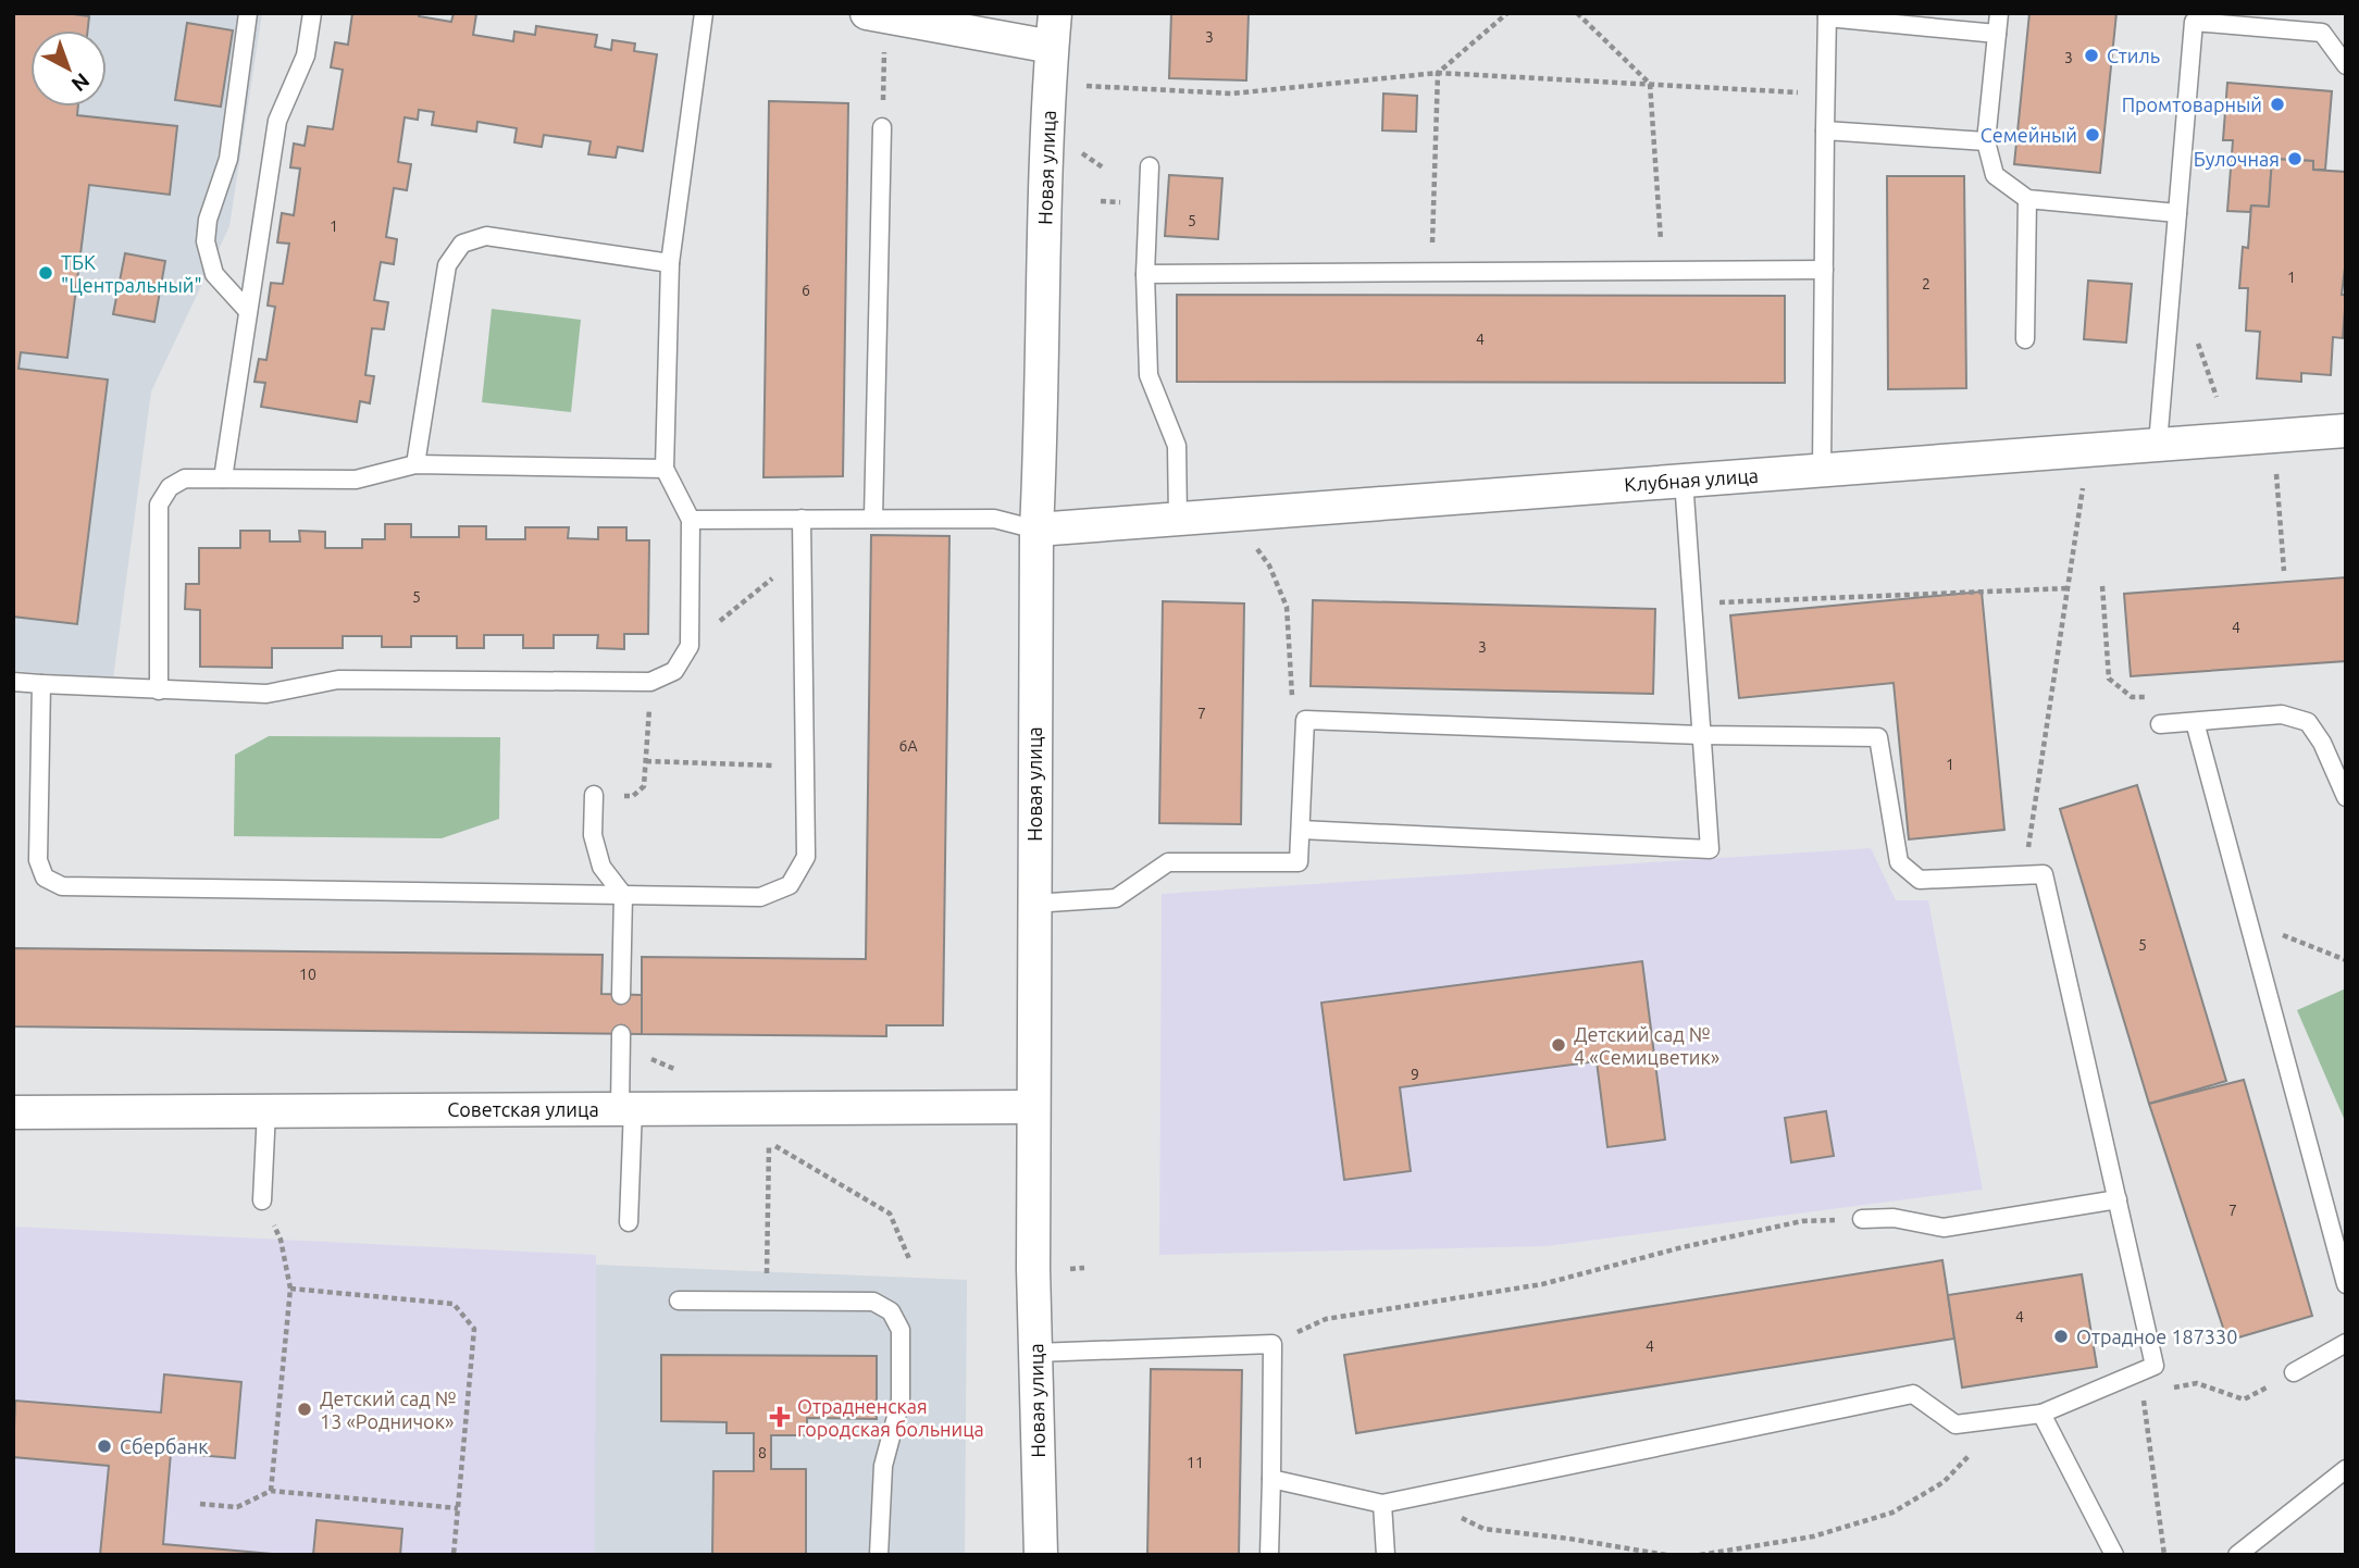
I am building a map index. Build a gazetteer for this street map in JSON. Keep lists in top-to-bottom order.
{
  "streets": {
    "street": ["Новая улица", "Клубная улица", "Советская улица"]
  },
  "crossings": [
    ["Новая улица", "Клубная улица"],
    ["Новая улица", "Советская улица"]
  ],
  "places": {
    "other": [
      "Стиль",
      "Промтоварный",
      "Семейный",
      "Булочная",
      "ТБК \"Центральный\"",
      "Детский сад № 4 «Семицветик»",
      "Отрадное 187330",
      "Детский сад № 13 «Родничок»",
      "Сбербанк"
    ],
    "health": ["Отрадненская городская больница"]
  },
  "house_numbers": [
    "3",
    "3",
    "5",
    "1",
    "1",
    "2",
    "6",
    "4",
    "5",
    "4",
    "3",
    "7",
    "6А",
    "1",
    "5",
    "10",
    "9",
    "7",
    "4",
    "4",
    "8",
    "11"
  ],
  "north": "bottom right"
}
